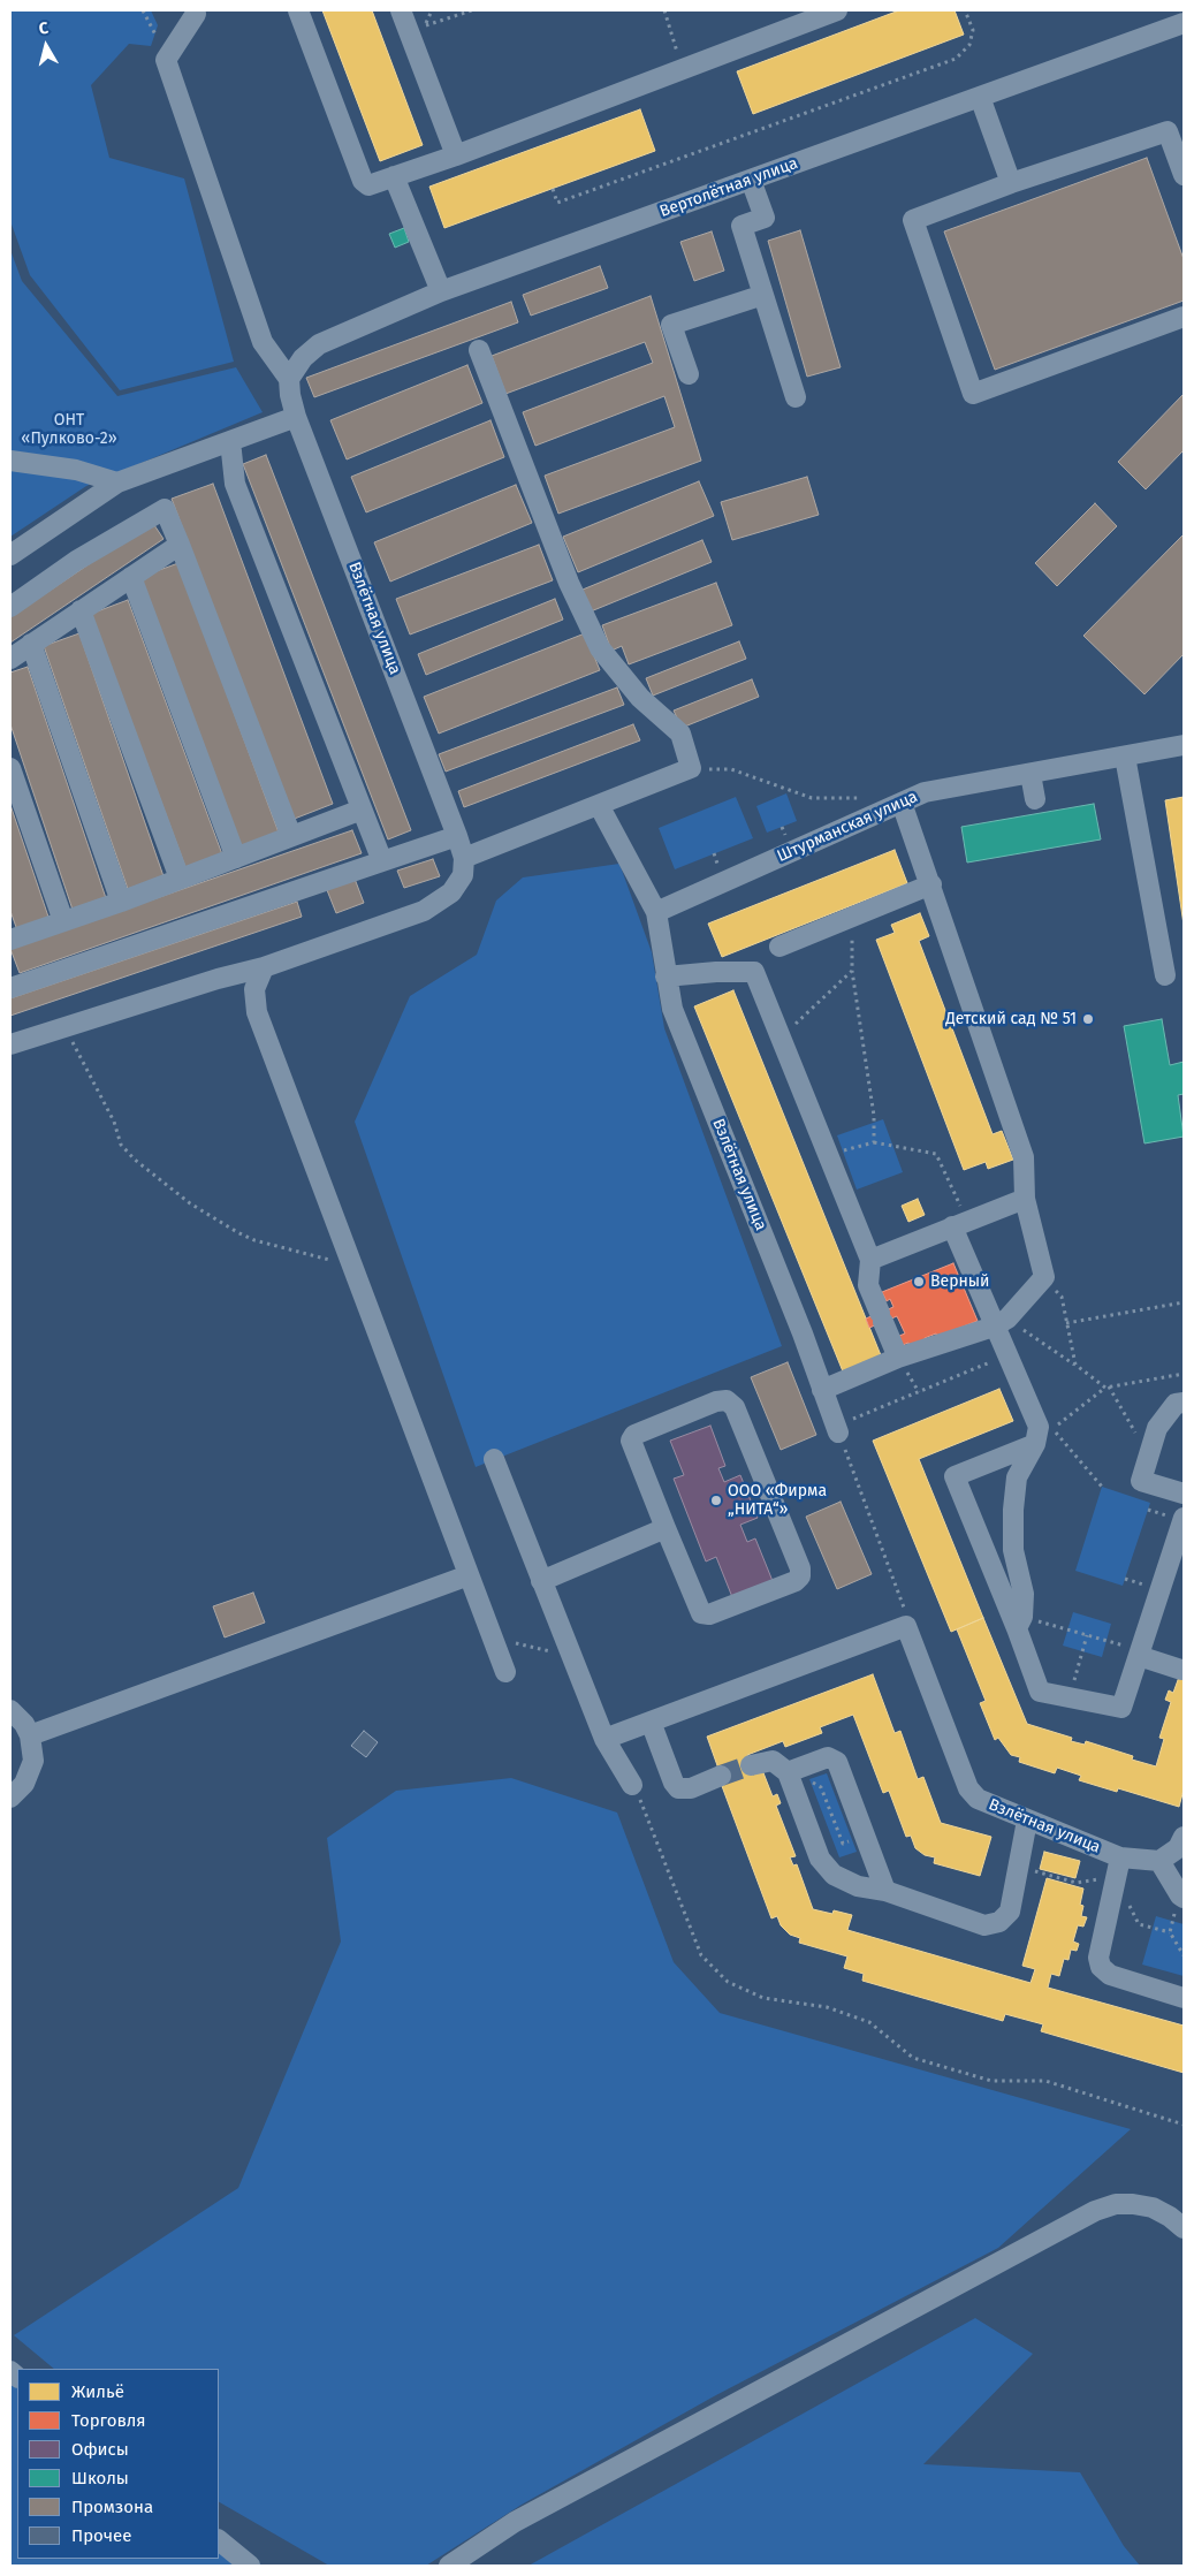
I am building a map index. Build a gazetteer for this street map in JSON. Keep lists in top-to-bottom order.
{
  "streets": {
    "street": ["Вертолётная улица", "Взлётная улица", "Штурманская улица"]
  },
  "crossings": [
    ["Вертолётная улица", "Взлётная улица"],
    ["Взлётная улица", "Штурманская улица"]
  ],
  "parks": ["ОНТ «Пулково-2»"],
  "places": ["Детский сад № 51", "Верный", "ООО «Фирма „НИТА“»"],
  "legend": [
    "Жильё",
    "Торговля",
    "Офисы",
    "Школы",
    "Промзона",
    "Прочее"
  ],
  "north": "top"
}
